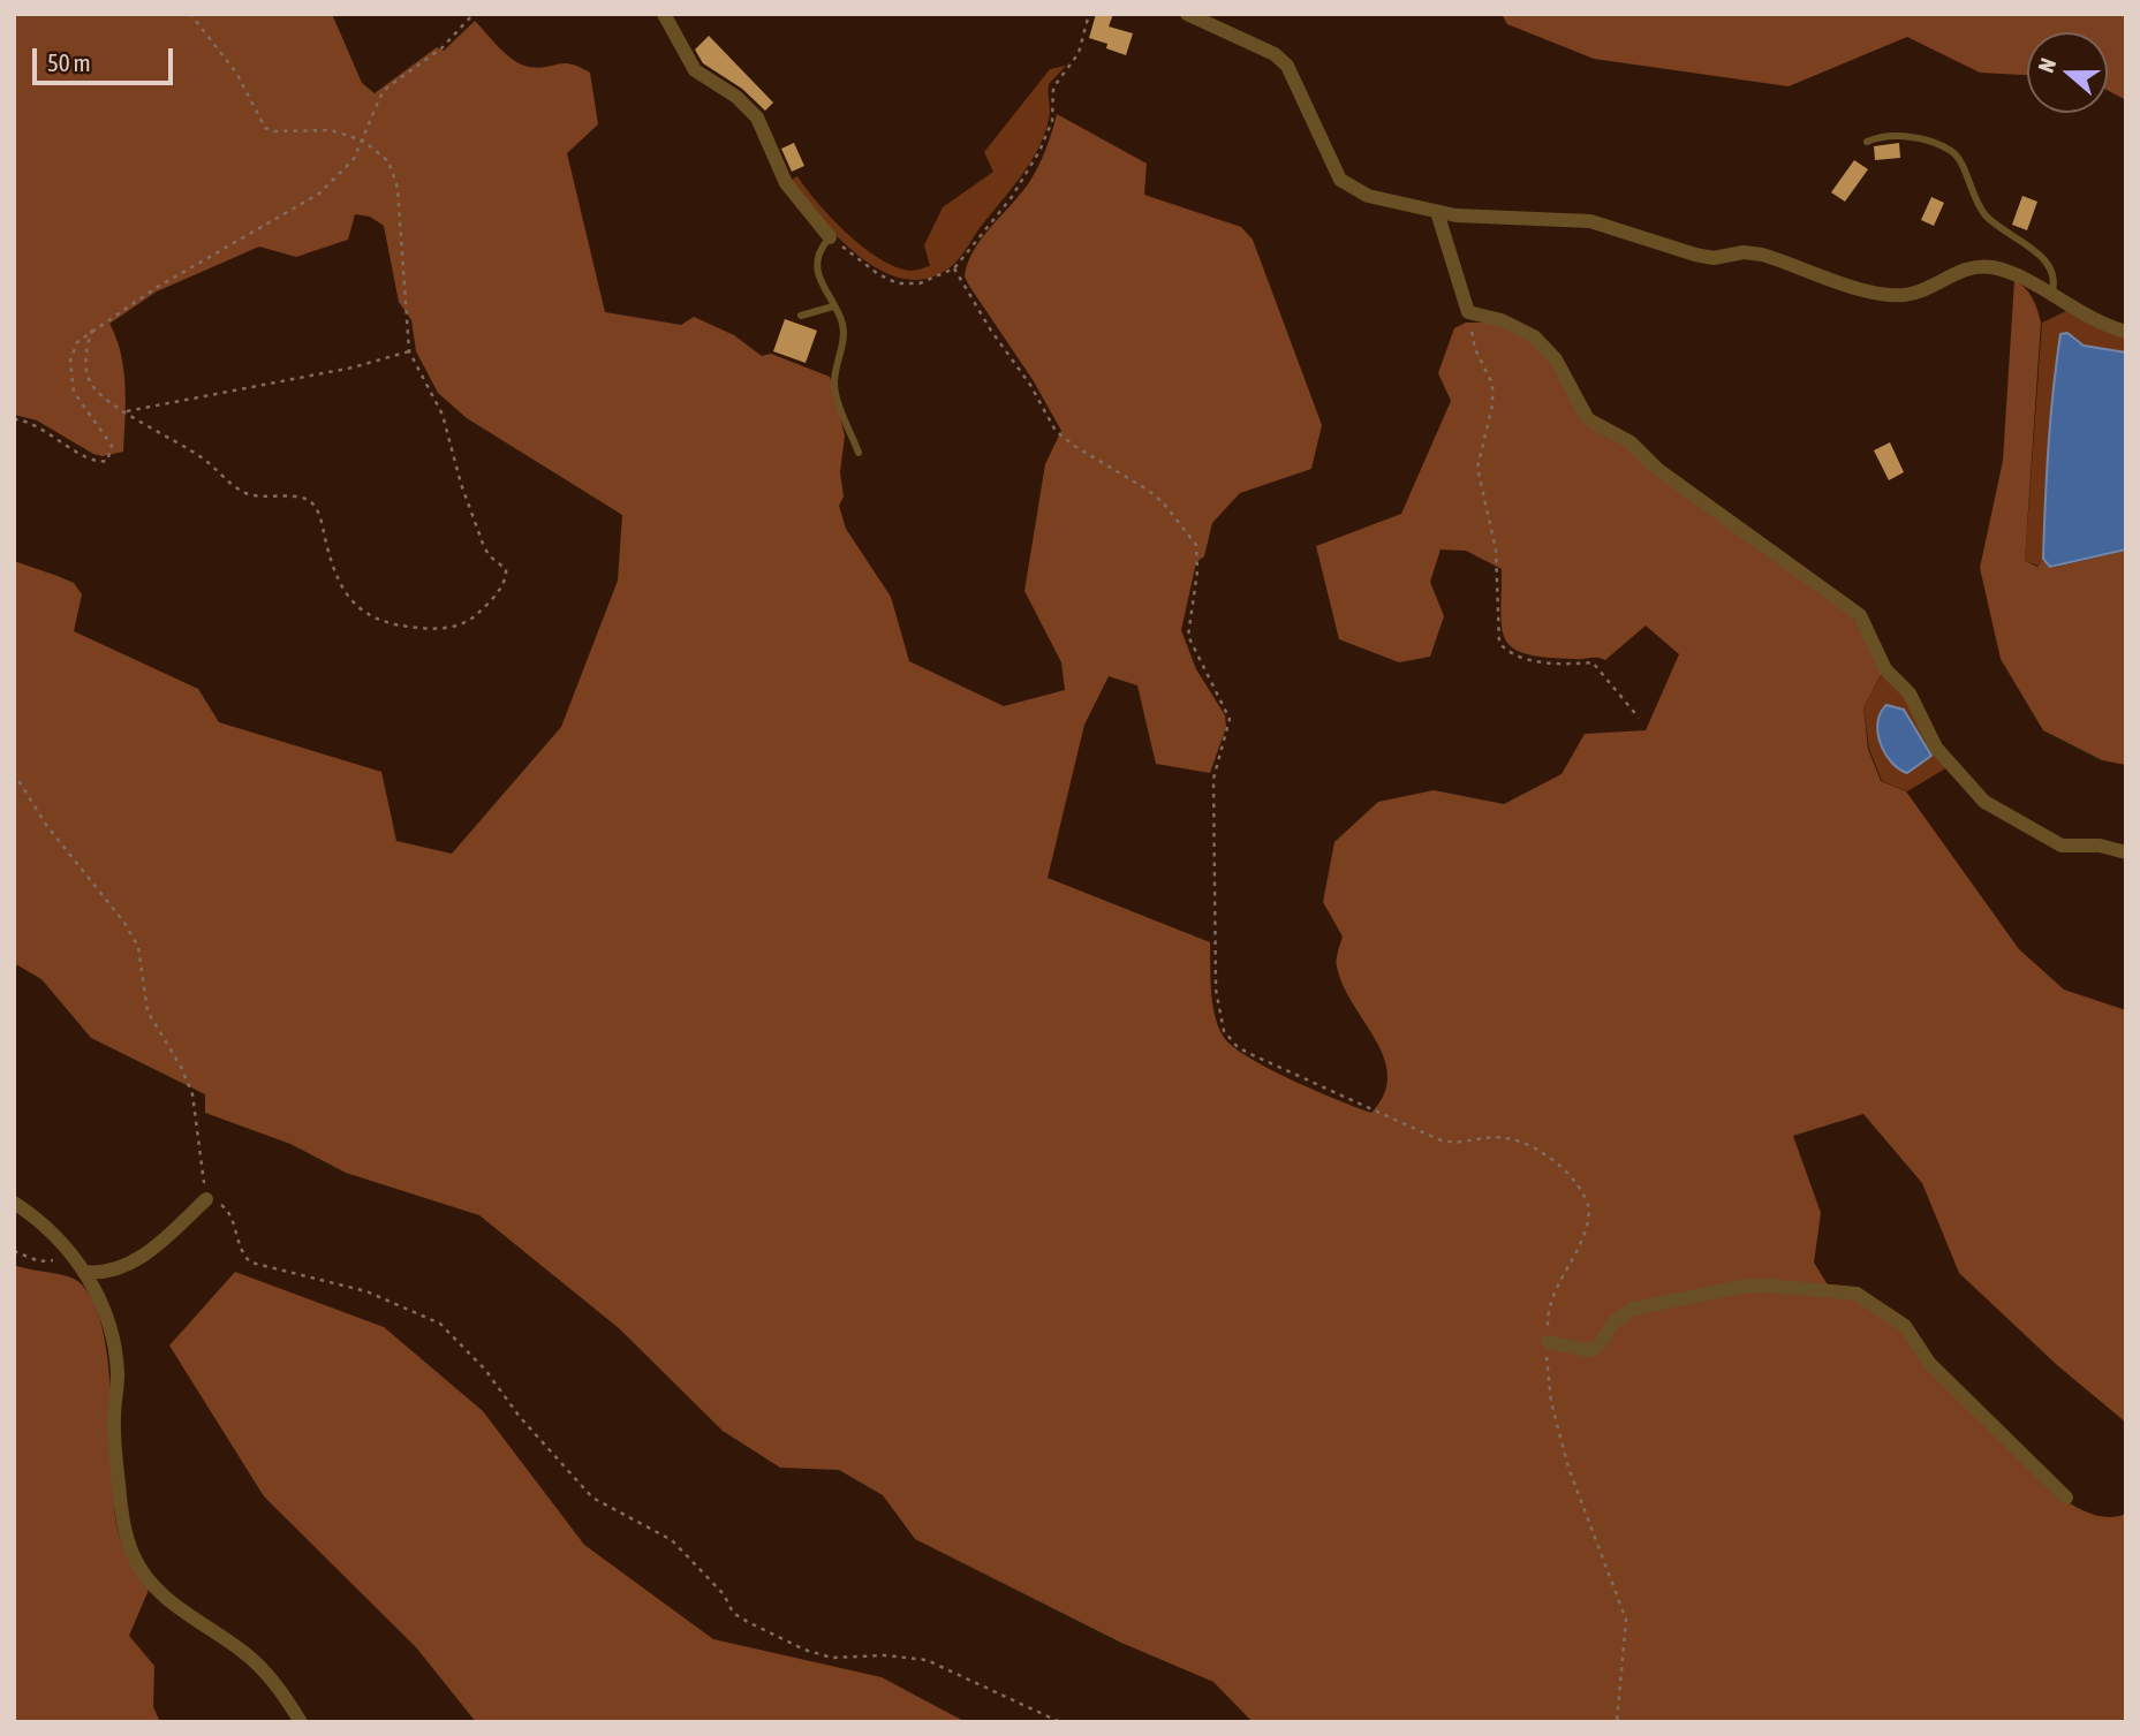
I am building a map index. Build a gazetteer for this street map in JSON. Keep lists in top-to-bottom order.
{
  "scale_bar": "50 m",
  "north": "left"
}
